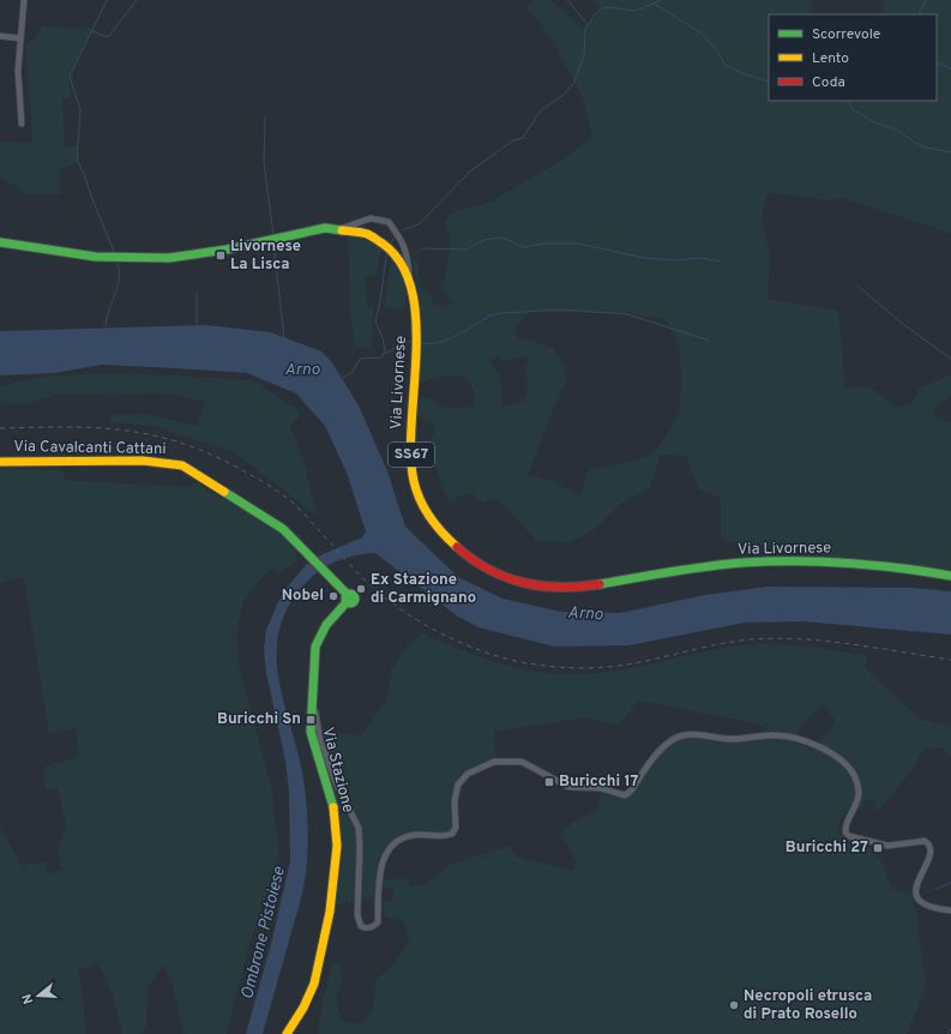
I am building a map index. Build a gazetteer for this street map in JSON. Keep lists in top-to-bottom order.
{
  "streets": {
    "main road": [
      "Via Livornese",
      "Via Cavalcanti Cattani",
      "SS67",
      "Via Stazione"
    ]
  },
  "crossings": [
    ["Via Cavalcanti Cattani", "Via Stazione"]
  ],
  "water": ["Arno", "Ombrone Pistoiese"],
  "places": {
    "transit": [
      "Livornese La Lisca",
      "Buricchi Sn",
      "Buricchi 17",
      "Buricchi 27"
    ],
    "other": ["Ex Stazione di Carmignano", "Nobel", "Necropoli etrusca di Prato Rosello"]
  },
  "legend": ["Scorrevole", "Lento", "Coda"],
  "north": "left"
}
